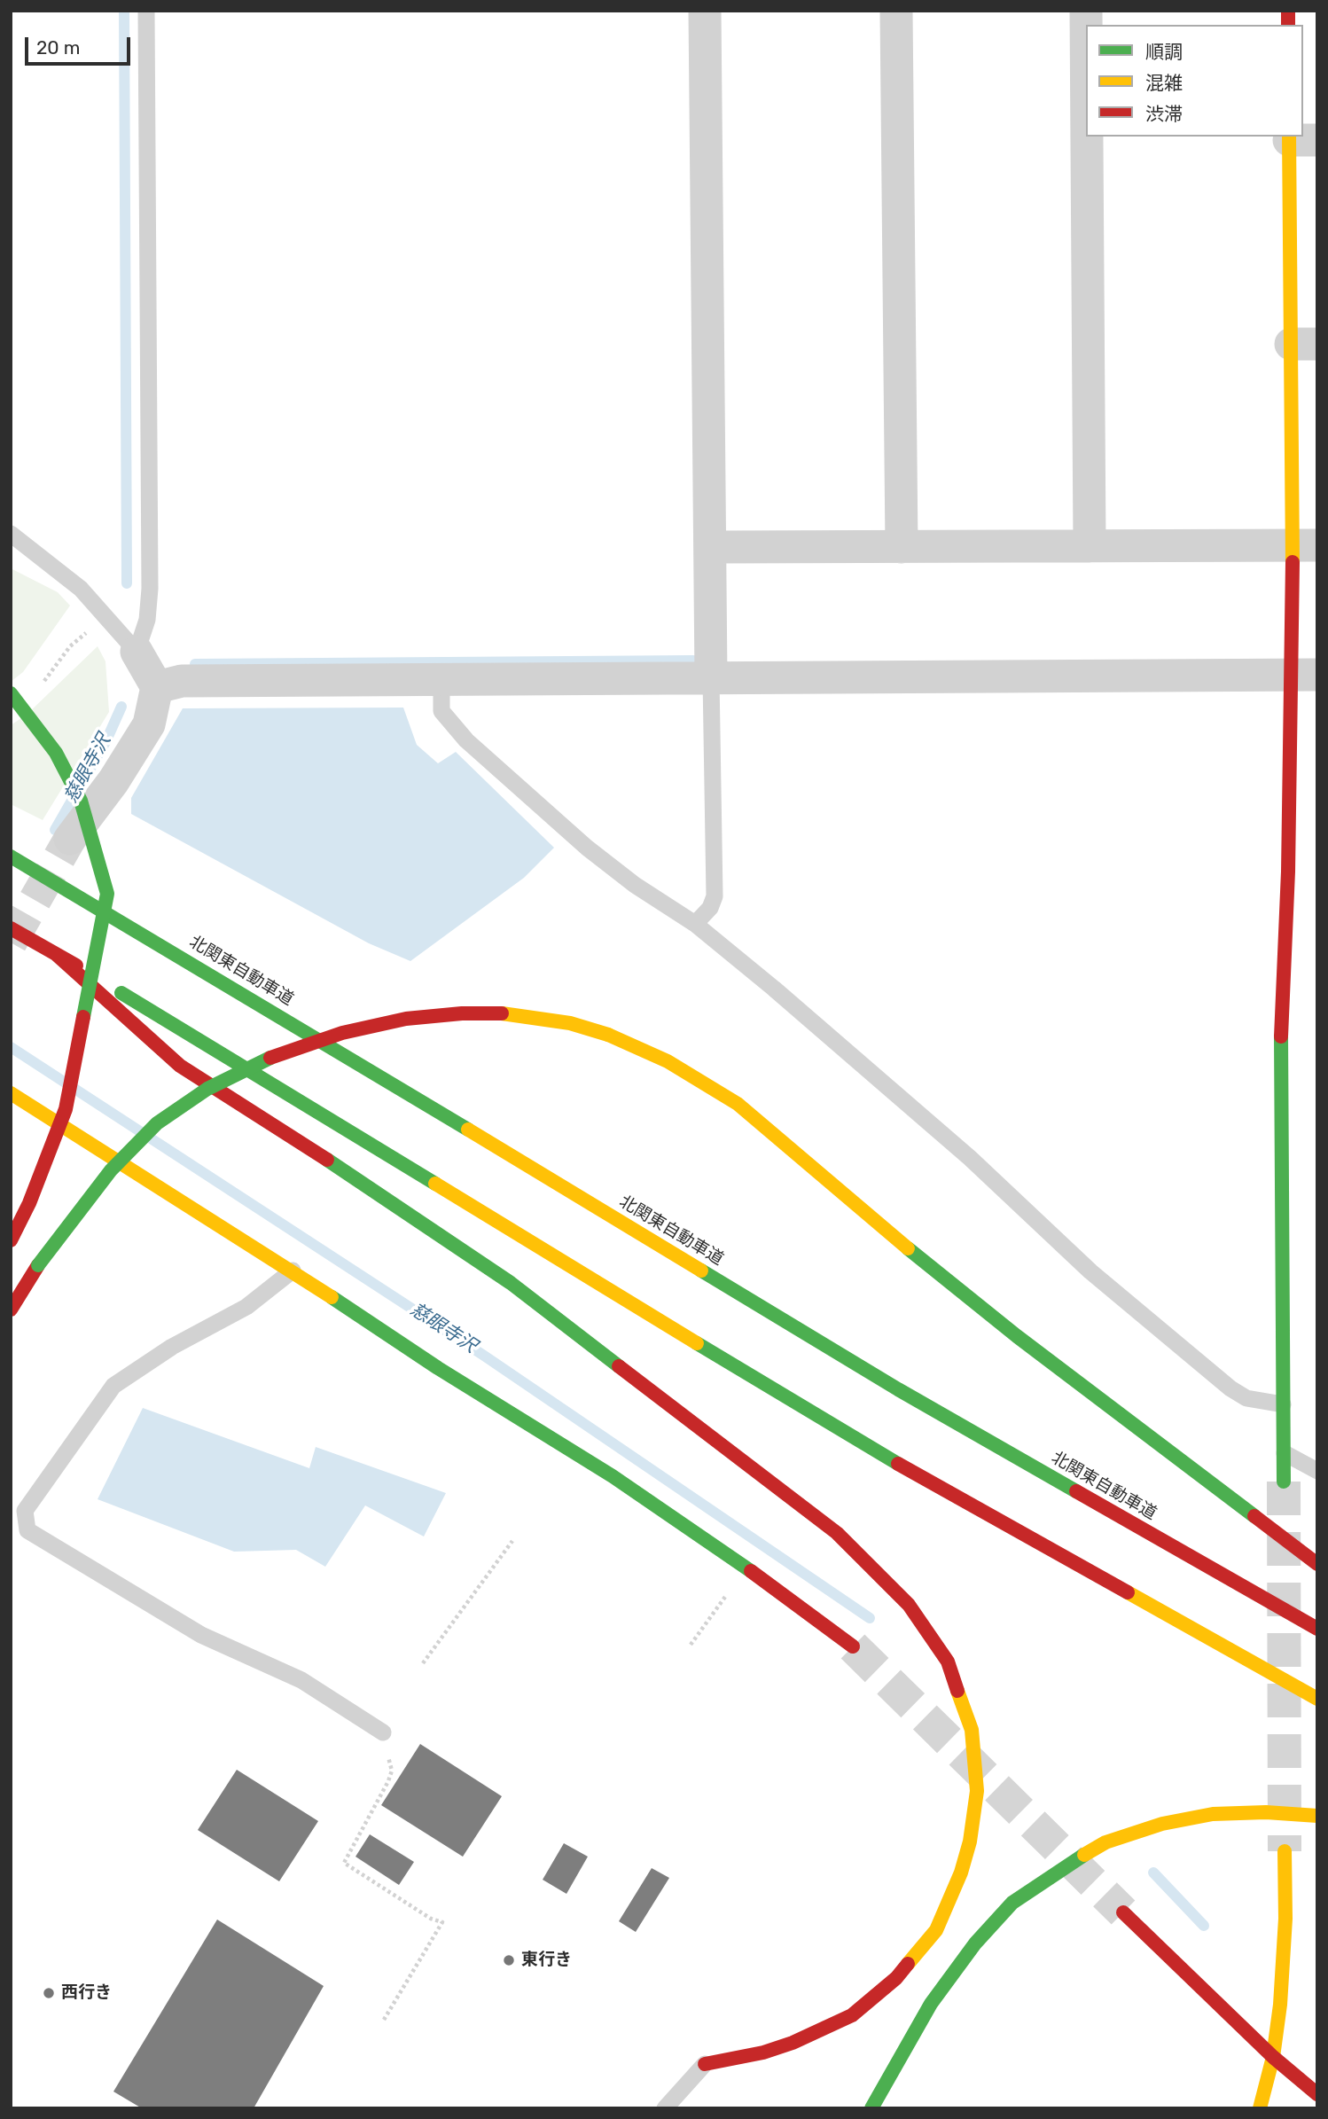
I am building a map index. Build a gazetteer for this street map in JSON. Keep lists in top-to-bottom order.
{
  "streets": {
    "main road": ["北関東自動車道"]
  },
  "water": ["慈眼寺沢"],
  "places": ["東行き", "西行き"],
  "legend": ["順調", "混雑", "渋滞"],
  "scale_bar": "20 m"
}
